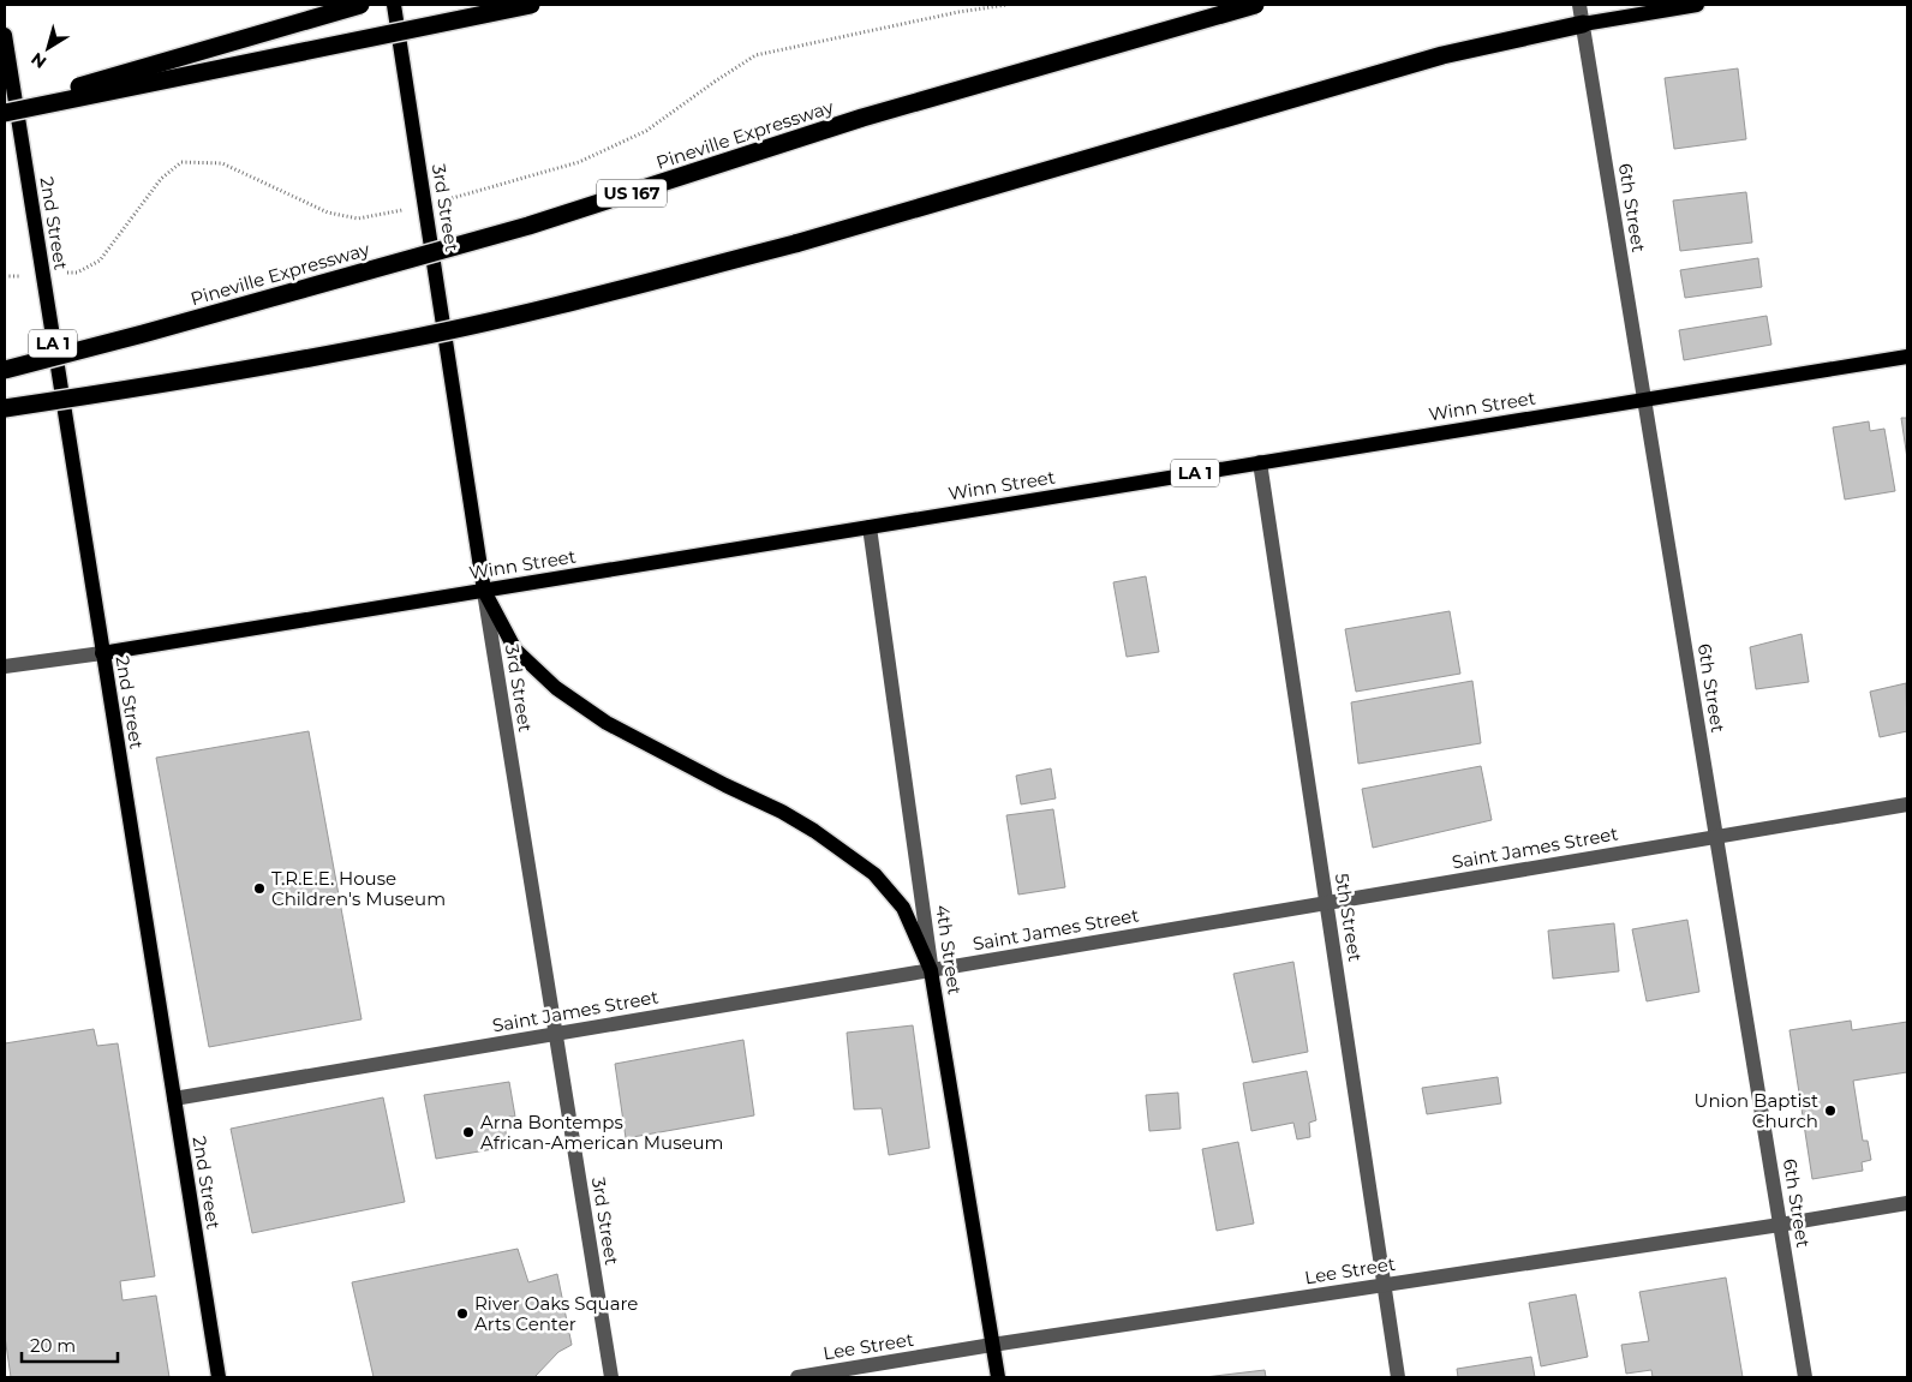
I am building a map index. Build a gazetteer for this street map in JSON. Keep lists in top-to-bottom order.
{
  "streets": {
    "highway": ["Pineville Expressway", "US 167"],
    "main road": [
      "3rd Street",
      "2nd Street",
      "LA 1",
      "Winn Street",
      "4th Street"
    ],
    "street": [
      "6th Street",
      "Saint James Street",
      "5th Street",
      "Lee Street"
    ]
  },
  "crossings": [
    ["3rd Street", "Winn Street"],
    ["3rd Street", "Saint James Street"],
    ["6th Street", "Winn Street"],
    ["6th Street", "Saint James Street"],
    ["6th Street", "Lee Street"],
    ["2nd Street", "Winn Street"],
    ["2nd Street", "Saint James Street"],
    ["Winn Street", "5th Street"],
    ["Winn Street", "4th Street"],
    ["Saint James Street", "5th Street"],
    ["Saint James Street", "4th Street"],
    ["5th Street", "Lee Street"],
    ["4th Street", "Lee Street"]
  ],
  "places": [
    "T.R.E.E. House Children's Museum",
    "Union Baptist Church",
    "Arna Bontemps African-American Museum",
    "River Oaks Square Arts Center"
  ],
  "scale_bar": "20 m",
  "north": "bottom left"
}
